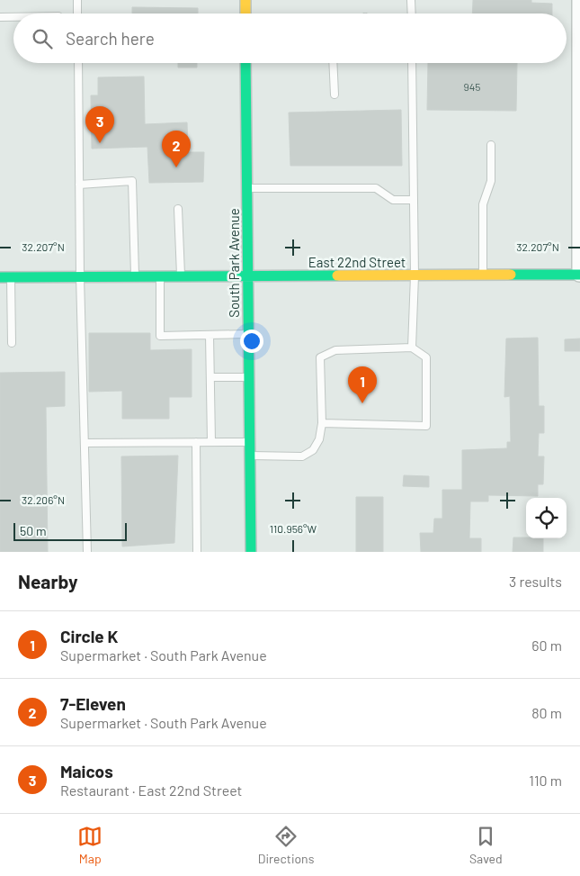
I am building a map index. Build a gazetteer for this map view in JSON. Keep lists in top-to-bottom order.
{
  "streets": {
    "main road": ["East 22nd Street", "South Park Avenue"]
  },
  "crossings": [
    ["East 22nd Street", "South Park Avenue"]
  ],
  "house_numbers": ["945"],
  "scale_bar": "50 m",
  "page": {
    "search": "Search here",
    "pins": ["3", "2", "1"],
    "scale": "50 m",
    "heading": ["Nearby", "3 results"],
    "list": [
      {
        "mark": "1",
        "name": "Circle K",
        "note": "Supermarket · South Park Avenue",
        "value": "60 m"
      },
      {
        "mark": "2",
        "name": "7-Eleven",
        "note": "Supermarket · South Park Avenue",
        "value": "80 m"
      },
      {
        "mark": "3",
        "name": "Maicos",
        "note": "Restaurant · East 22nd Street",
        "value": "110 m"
      }
    ],
    "nav": ["Map", "Directions", "Saved"]
  },
  "coordinates": ["32.207°N", "32.206°N", "110.956°W"]
}
